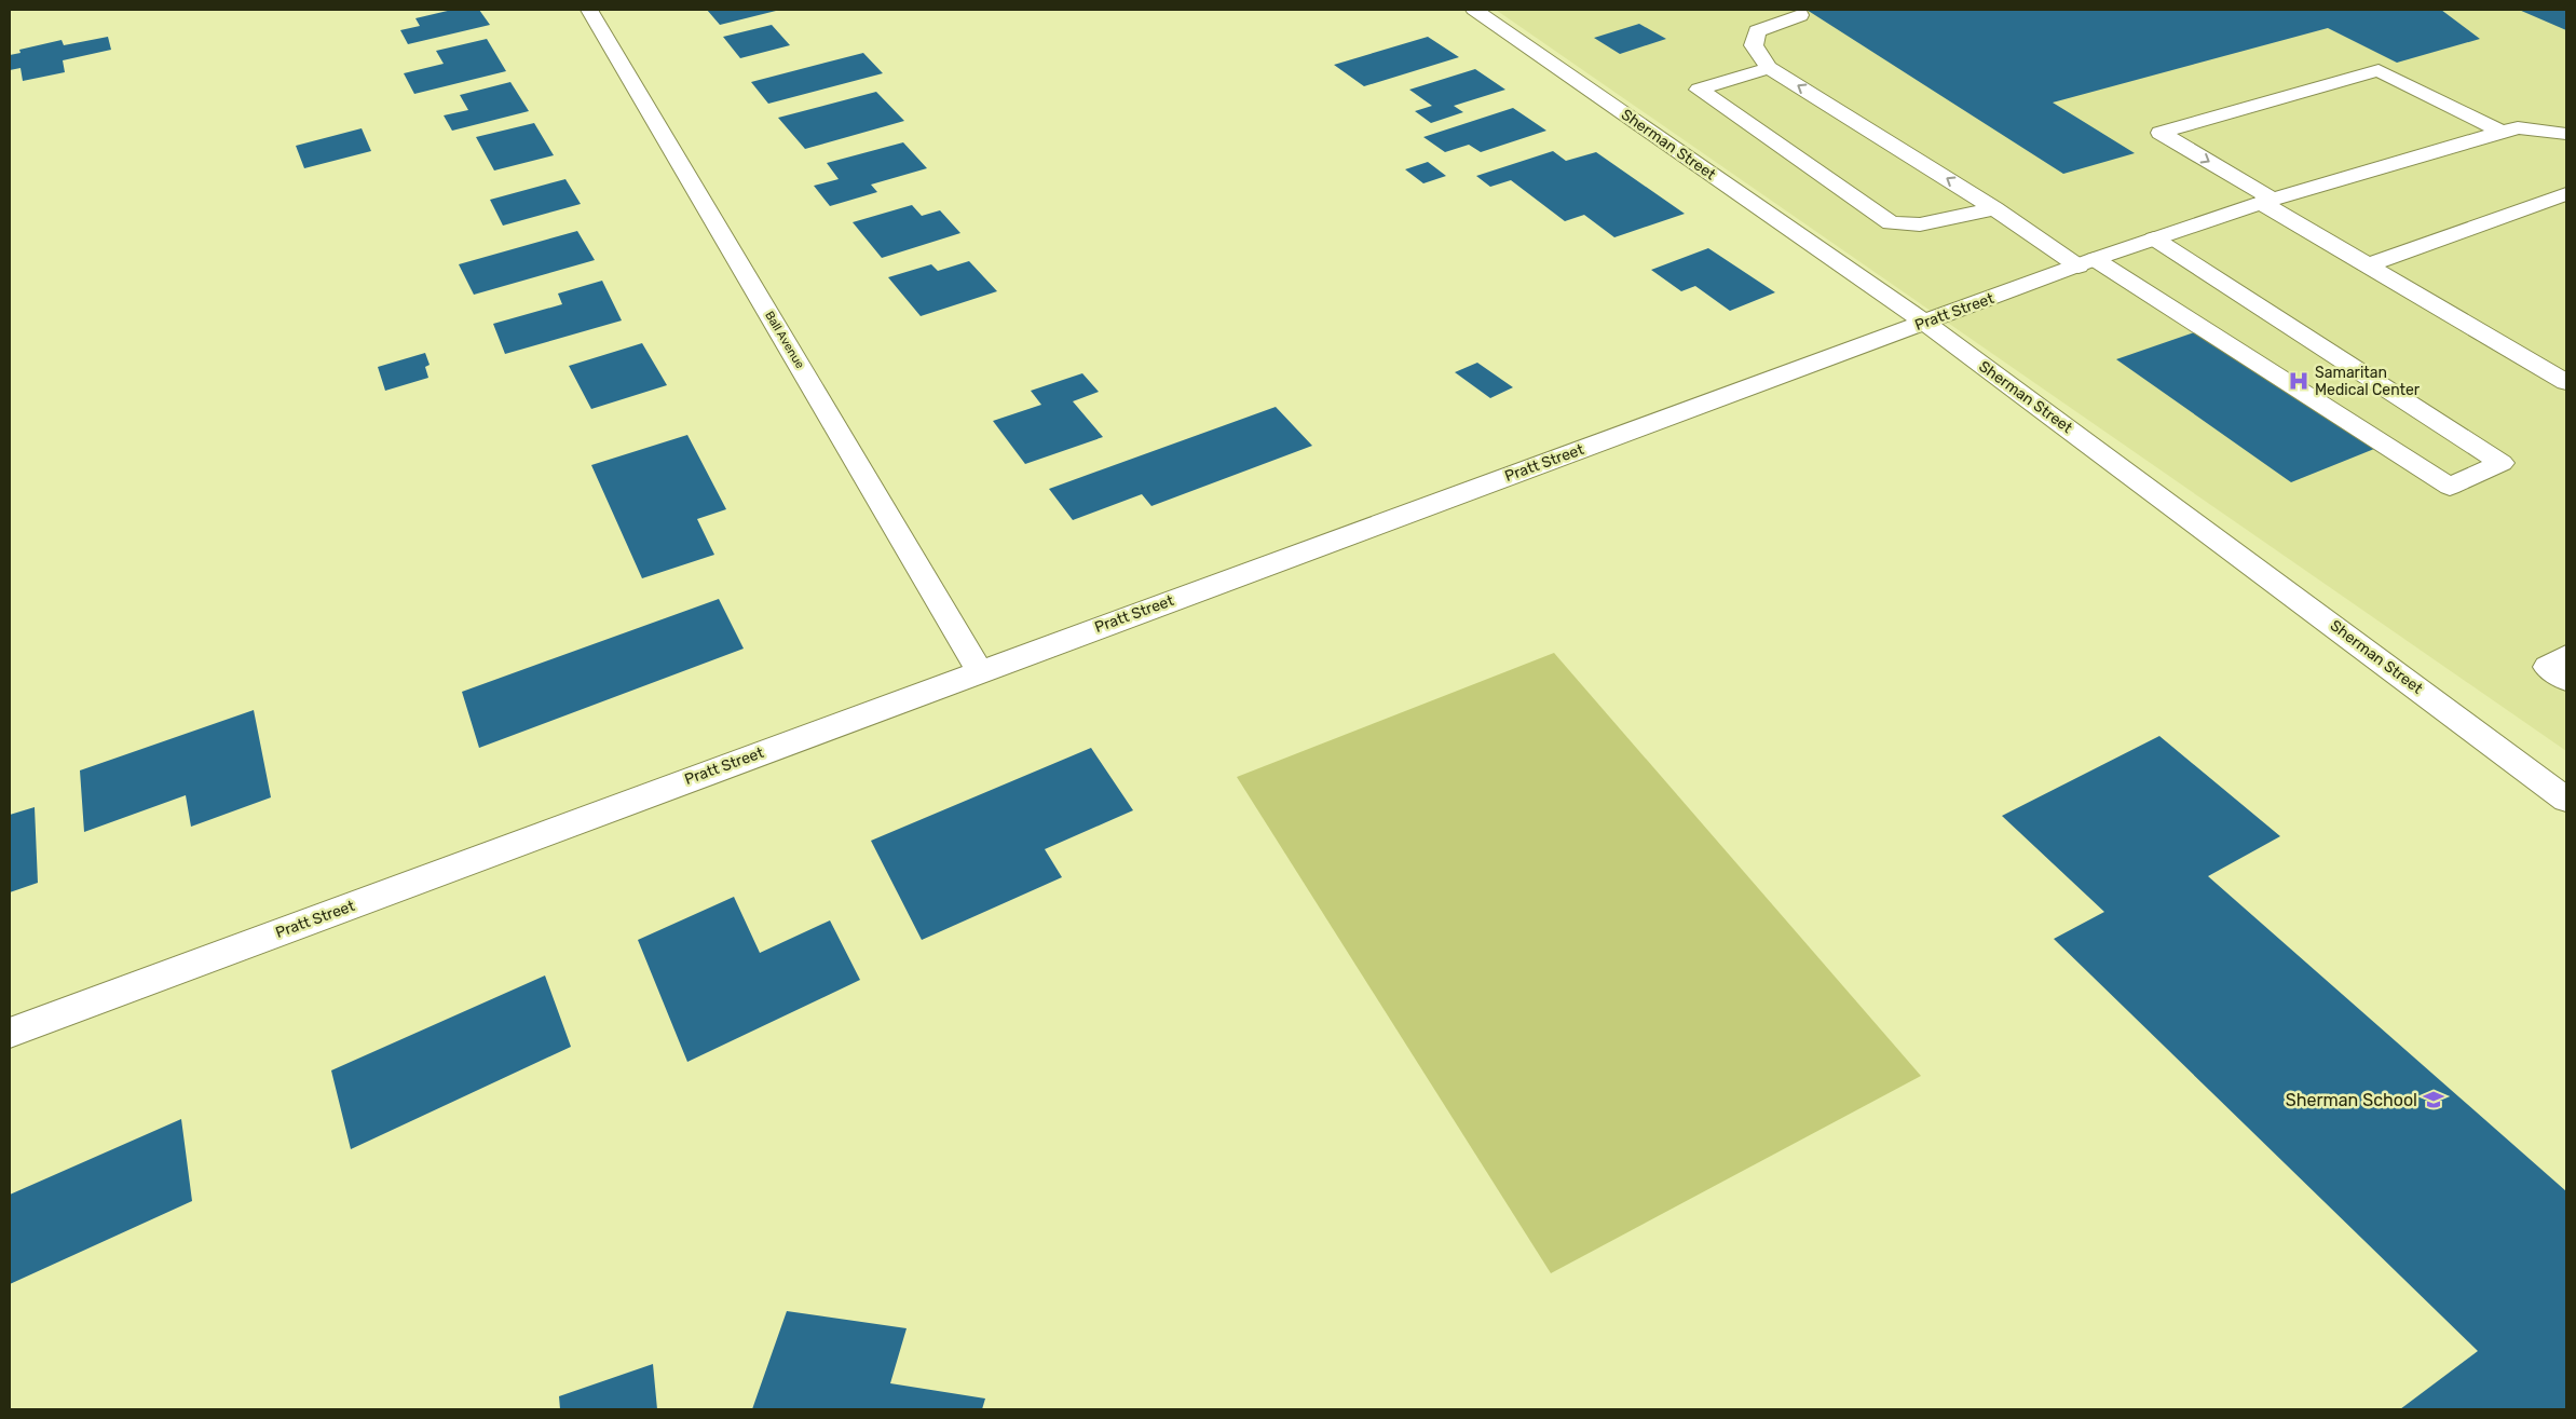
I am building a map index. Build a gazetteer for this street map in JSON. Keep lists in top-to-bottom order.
{
  "streets": {
    "street": ["Sherman Street", "Pratt Street", "Ball Avenue"]
  },
  "crossings": [
    ["Sherman Street", "Pratt Street"],
    ["Pratt Street", "Ball Avenue"]
  ],
  "places": {
    "hospital": ["Samaritan Medical Center"],
    "school or university": ["Sherman School"]
  }
}
